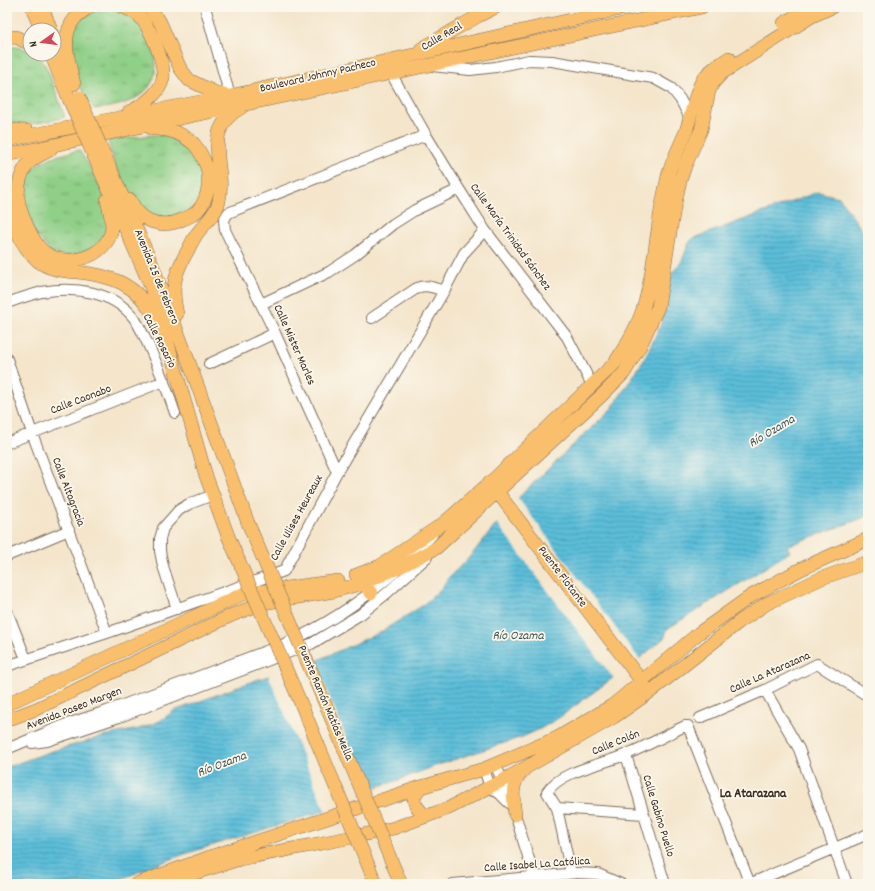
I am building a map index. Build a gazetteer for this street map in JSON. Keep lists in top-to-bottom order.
{
  "streets": {
    "main road": [
      "Calle Real",
      "Boulevard Johnny Pacheco",
      "Avenida 25 de Febrero",
      "Puente Flotante",
      "Puente Ramón Matías Mella"
    ],
    "street": [
      "Calle María Trinidad Sánchez",
      "Calle Rosario",
      "Calle Mister Marles",
      "Calle Caonabo",
      "Calle Altagracia",
      "Calle Ulises Heureaux",
      "Calle La Atarazana",
      "Avenida Paseo Margen",
      "Calle Colón",
      "Calle Gabino Puello",
      "Calle Isabel La Católica"
    ]
  },
  "crossings": [
    ["Calle Real", "Boulevard Johnny Pacheco"],
    ["Boulevard Johnny Pacheco", "Calle María Trinidad Sánchez"],
    ["Calle María Trinidad Sánchez", "Calle Mister Marles"],
    ["Calle María Trinidad Sánchez", "Calle Ulises Heureaux"],
    ["Avenida 25 de Febrero", "Puente Ramón Matías Mella"],
    ["Calle Rosario", "Calle Caonabo"],
    ["Calle Mister Marles", "Calle Ulises Heureaux"],
    ["Calle Caonabo", "Calle Altagracia"],
    ["Calle Altagracia", "Calle Ulises Heureaux"],
    ["Calle Colón", "Calle Gabino Puello"]
  ],
  "districts": ["La Atarazana"],
  "water": ["Río Ozama"],
  "north": "left"
}
